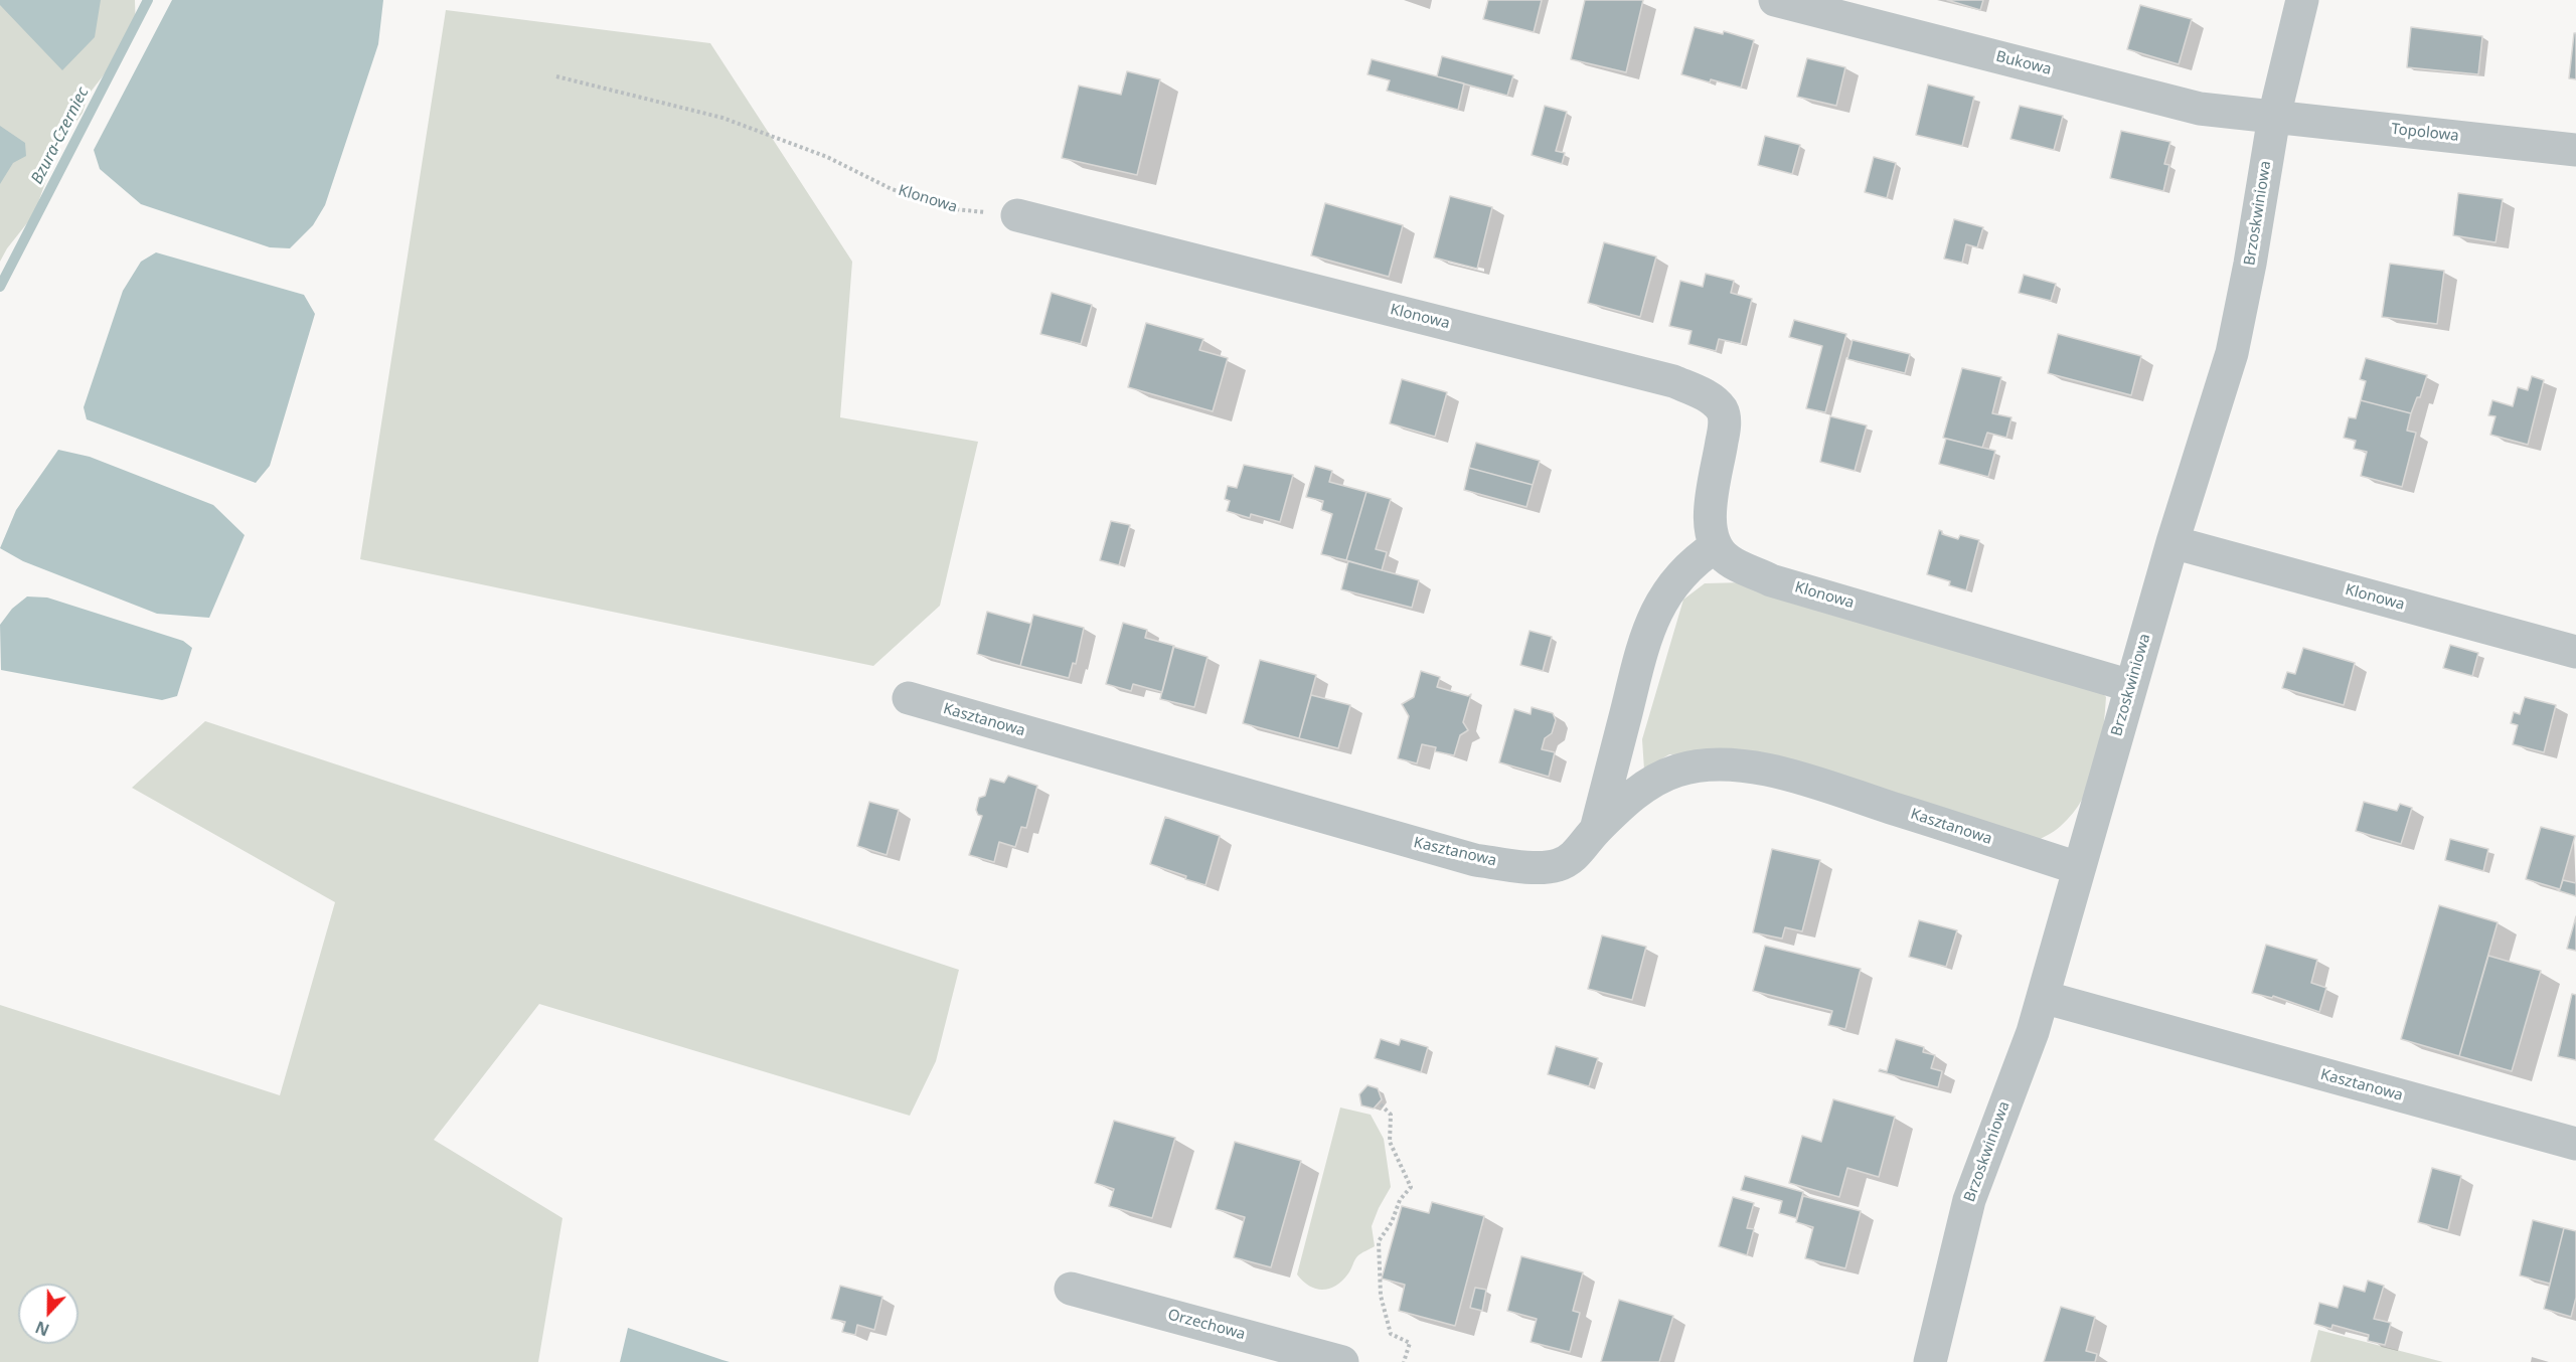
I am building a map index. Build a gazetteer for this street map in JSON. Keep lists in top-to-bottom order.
{
  "streets": {
    "street": [
      "Bukowa",
      "Topolowa",
      "Klonowa",
      "Brzoskwiniowa",
      "Kasztanowa",
      "Orzechowa"
    ]
  },
  "crossings": [
    ["Bukowa", "Topolowa"],
    ["Bukowa", "Brzoskwiniowa"],
    ["Topolowa", "Brzoskwiniowa"],
    ["Klonowa", "Brzoskwiniowa"],
    ["Brzoskwiniowa", "Kasztanowa"]
  ],
  "water": ["Bzura-Czerniec"],
  "north": "bottom"
}
